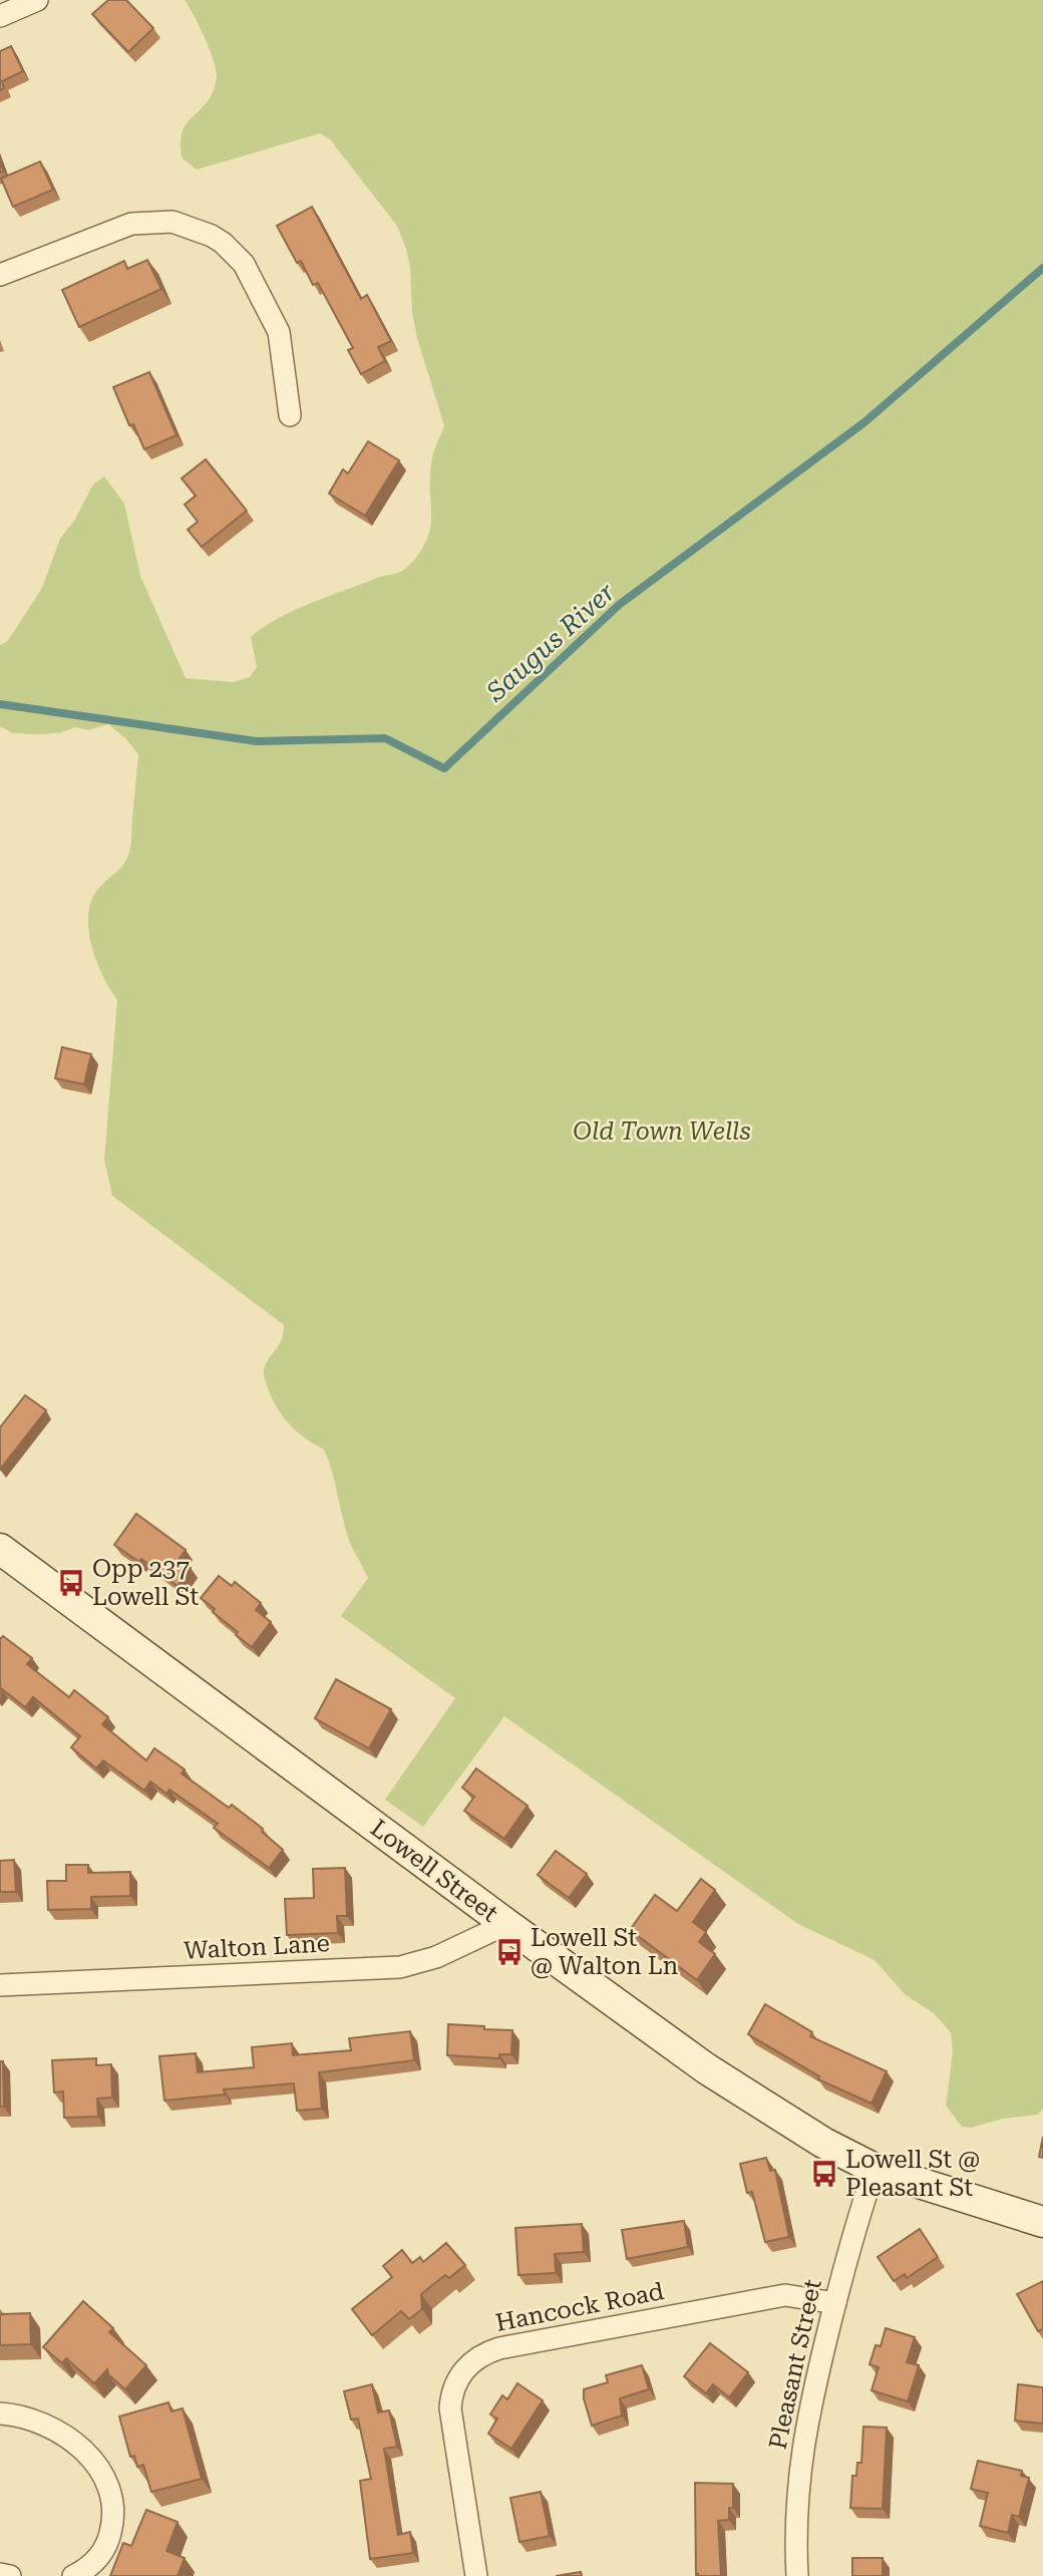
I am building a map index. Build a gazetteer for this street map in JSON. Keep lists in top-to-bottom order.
{
  "streets": {
    "main road": ["Lowell Street"],
    "street": ["Walton Lane", "Hancock Road", "Pleasant Street"]
  },
  "crossings": [
    ["Lowell Street", "Walton Lane"],
    ["Lowell Street", "Pleasant Street"],
    ["Hancock Road", "Pleasant Street"]
  ],
  "water": ["Saugus River"],
  "parks": ["Old Town Wells"],
  "places": {
    "bus stop": ["Opp 237 Lowell St", "Lowell St @ Walton Ln", "Lowell St @ Pleasant St"]
  }
}
